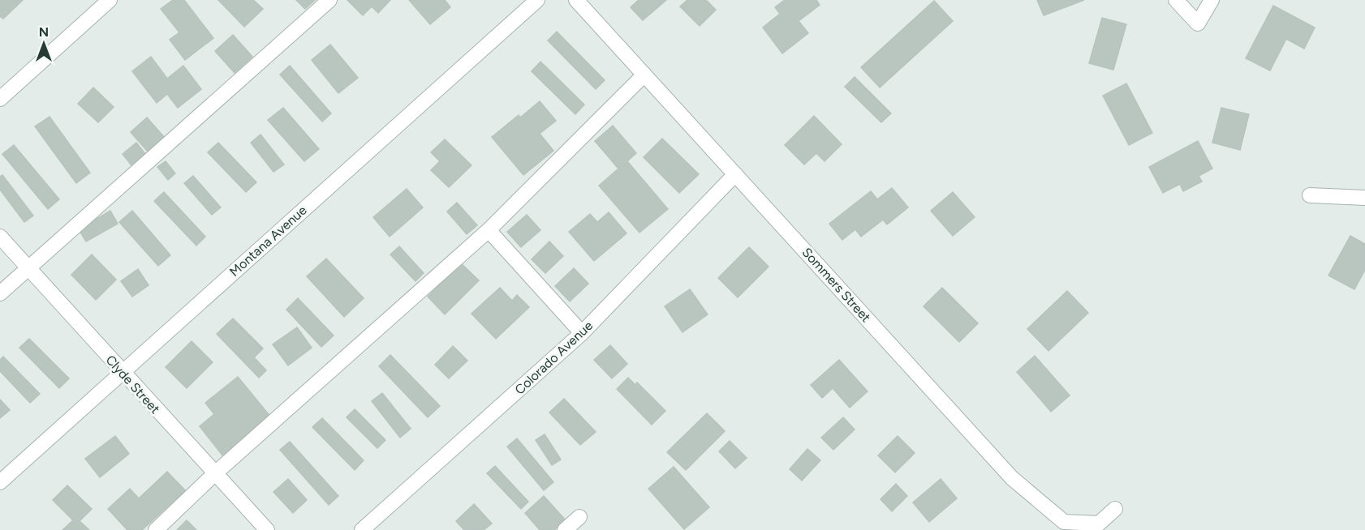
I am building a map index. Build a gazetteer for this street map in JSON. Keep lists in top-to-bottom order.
{
  "streets": {
    "street": [
      "Montana Avenue",
      "Sommers Street",
      "Colorado Avenue",
      "Clyde Street"
    ]
  },
  "crossings": [
    ["Montana Avenue", "Clyde Street"],
    ["Sommers Street", "Colorado Avenue"]
  ],
  "north": "top"
}
